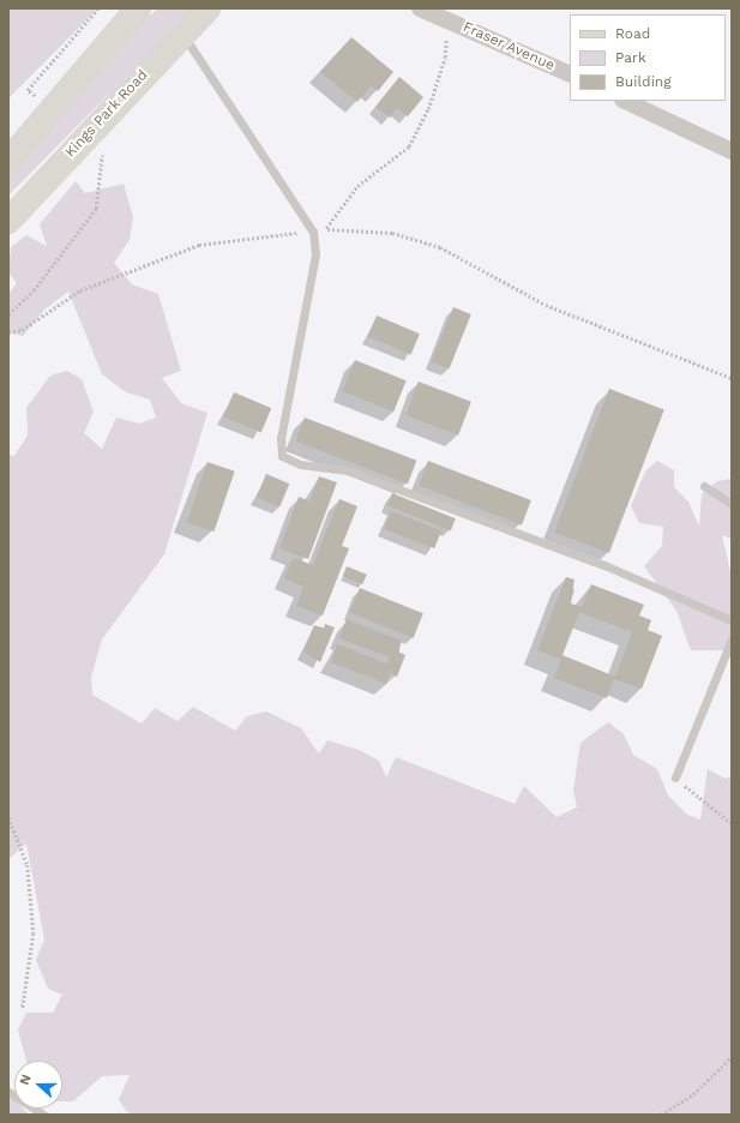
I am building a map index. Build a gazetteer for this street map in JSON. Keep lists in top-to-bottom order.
{
  "streets": {
    "main road": ["Kings Park Road"],
    "street": ["Fraser Avenue"]
  },
  "legend": ["Road", "Park", "Building"],
  "north": "left"
}
